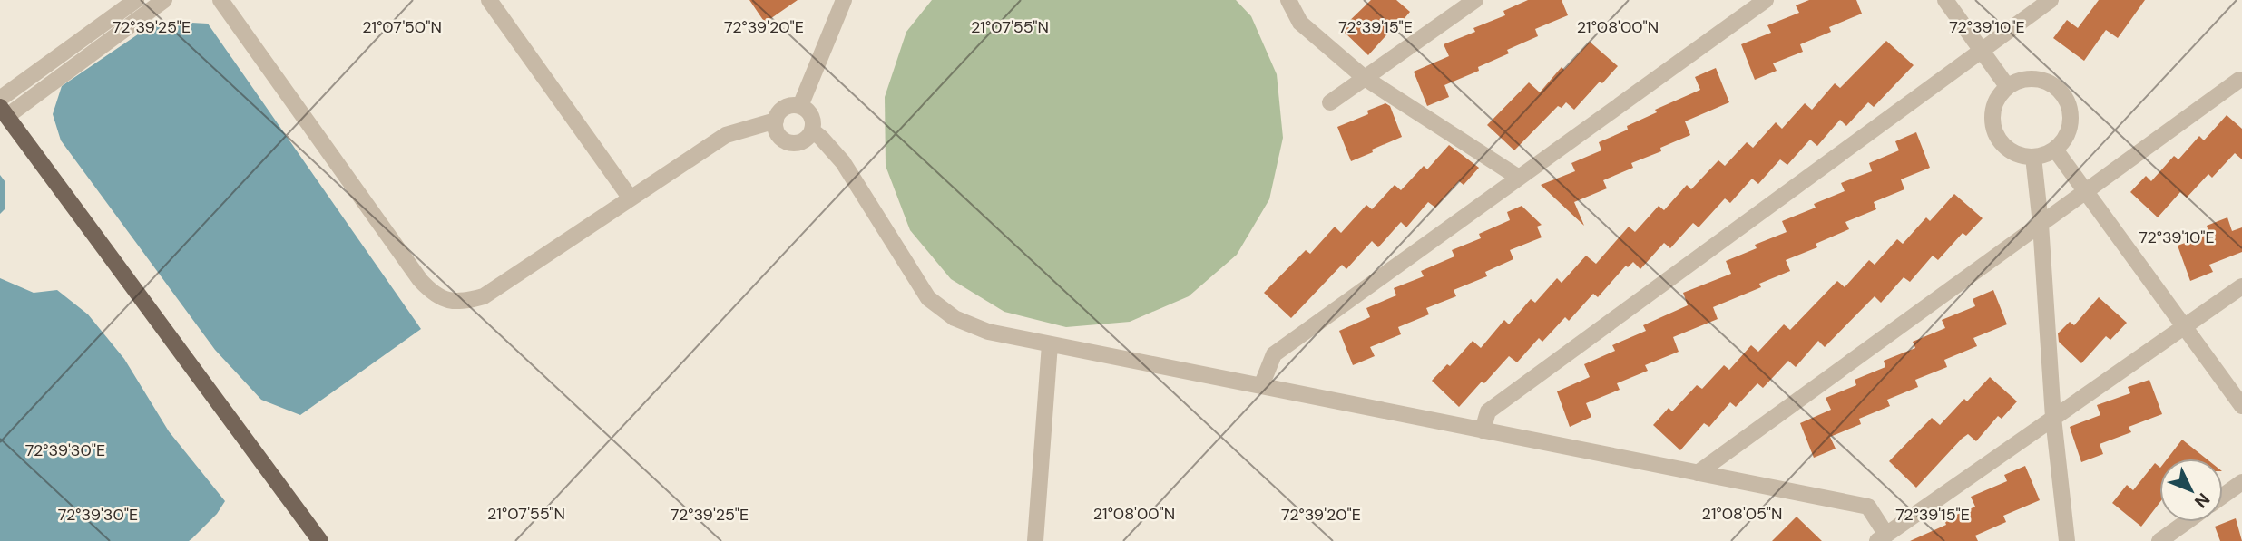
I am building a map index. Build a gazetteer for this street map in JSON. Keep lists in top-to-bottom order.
{
  "north": "bottom right",
  "coordinates": [
    "72°39'25\"E",
    "72°39'20\"E",
    "72°39'15\"E",
    "72°39'10\"E",
    "21°08'00\"N",
    "21°07'50\"N",
    "21°07'55\"N",
    "72°39'30\"E",
    "21°08'05\"N"
  ]
}
